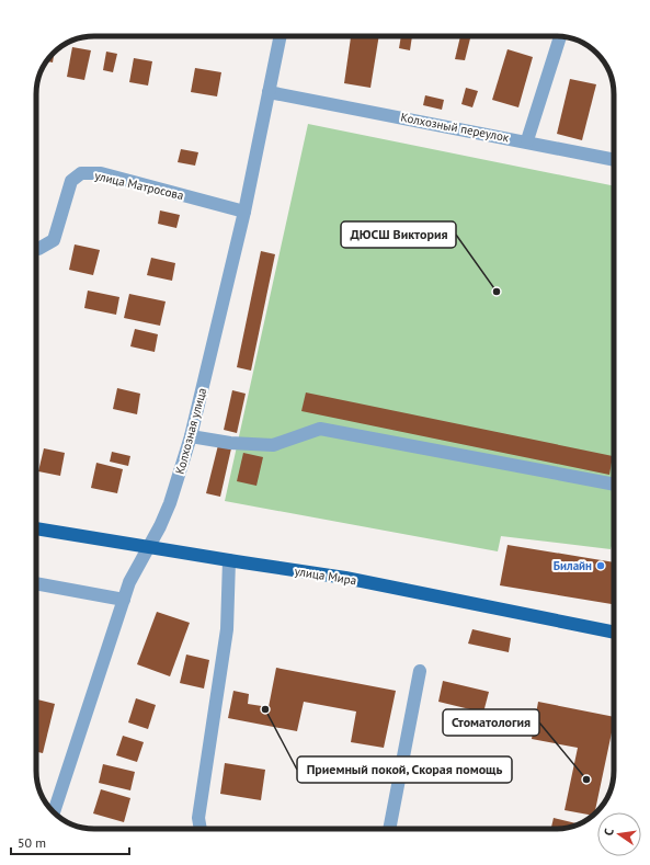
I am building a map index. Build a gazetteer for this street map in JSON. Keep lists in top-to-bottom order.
{
  "streets": {
    "main road": ["улица Мира"],
    "street": ["Колхозный переулок", "улица Матросова", "Колхозная улица"]
  },
  "crossings": [
    ["Колхозный переулок", "Колхозная улица"],
    ["улица Матросова", "Колхозная улица"],
    ["Колхозная улица", "улица Мира"]
  ],
  "places": [
    "ДЮСШ Виктория",
    "Билайн",
    "Приемный покой, Скорая помощь",
    "Стоматология"
  ],
  "scale_bar": "50 m",
  "north": "left"
}
